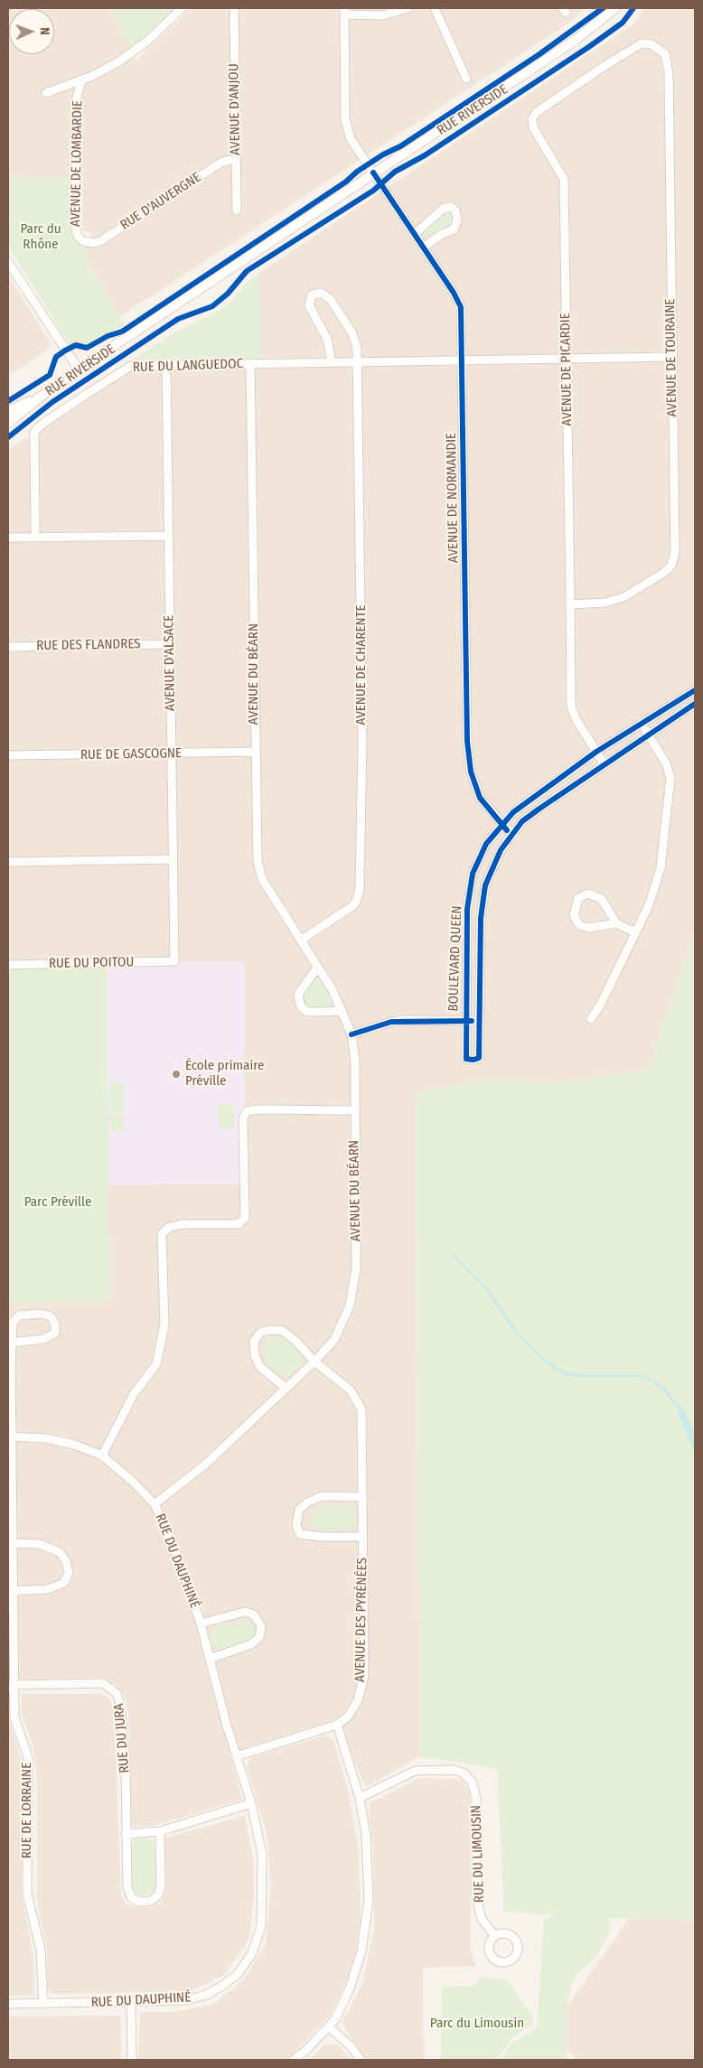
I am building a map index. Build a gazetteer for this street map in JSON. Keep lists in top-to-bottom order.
{
  "streets": {
    "street": [
      "AVENUE D'ANJOU",
      "RUE RIVERSIDE",
      "AVENUE DE LOMBARDIE",
      "RUE D'AUVERGNE",
      "AVENUE DE TOURAINE",
      "RUE DU LANGUEDOC",
      "AVENUE DE PICARDIE",
      "AVENUE DE NORMANDIE",
      "RUE DES FLANDRES",
      "AVENUE D'ALSACE",
      "AVENUE DE CHARENTE",
      "AVENUE DU BÉARN",
      "RUE DE GASCOGNE",
      "BOULEVARD QUEEN",
      "RUE DU POITOU",
      "RUE DU DAUPHINÉ",
      "AVENUE DES PYRÉNÉES",
      "RUE DU JURA",
      "RUE DE LORRAINE",
      "RUE DU LIMOUSIN"
    ]
  },
  "crossings": [
    ["AVENUE D'ANJOU", "RUE D'AUVERGNE"],
    ["RUE RIVERSIDE", "AVENUE DE NORMANDIE"],
    ["AVENUE DE LOMBARDIE", "RUE D'AUVERGNE"],
    ["AVENUE DE TOURAINE", "RUE DU LANGUEDOC"],
    ["AVENUE DE TOURAINE", "AVENUE DE PICARDIE"],
    ["RUE DU LANGUEDOC", "AVENUE DE PICARDIE"],
    ["RUE DU LANGUEDOC", "AVENUE DE NORMANDIE"],
    ["RUE DU LANGUEDOC", "AVENUE D'ALSACE"],
    ["RUE DU LANGUEDOC", "AVENUE DE CHARENTE"],
    ["RUE DU LANGUEDOC", "AVENUE DU BÉARN"],
    ["AVENUE DE PICARDIE", "BOULEVARD QUEEN"],
    ["AVENUE DE NORMANDIE", "BOULEVARD QUEEN"],
    ["RUE DES FLANDRES", "AVENUE D'ALSACE"],
    ["AVENUE D'ALSACE", "RUE DE GASCOGNE"],
    ["AVENUE D'ALSACE", "RUE DU POITOU"],
    ["AVENUE DE CHARENTE", "AVENUE DU BÉARN"],
    ["AVENUE DU BÉARN", "RUE DE GASCOGNE"],
    ["AVENUE DU BÉARN", "RUE DU DAUPHINÉ"],
    ["AVENUE DU BÉARN", "AVENUE DES PYRÉNÉES"],
    ["RUE DU DAUPHINÉ", "AVENUE DES PYRÉNÉES"],
    ["RUE DU DAUPHINÉ", "RUE DE LORRAINE"],
    ["RUE DU JURA", "RUE DE LORRAINE"]
  ],
  "parks": ["Parc du Rhône", "Parc Préville", "Parc du Limousin"],
  "places": ["École primaire Préville"],
  "north": "right"
}
